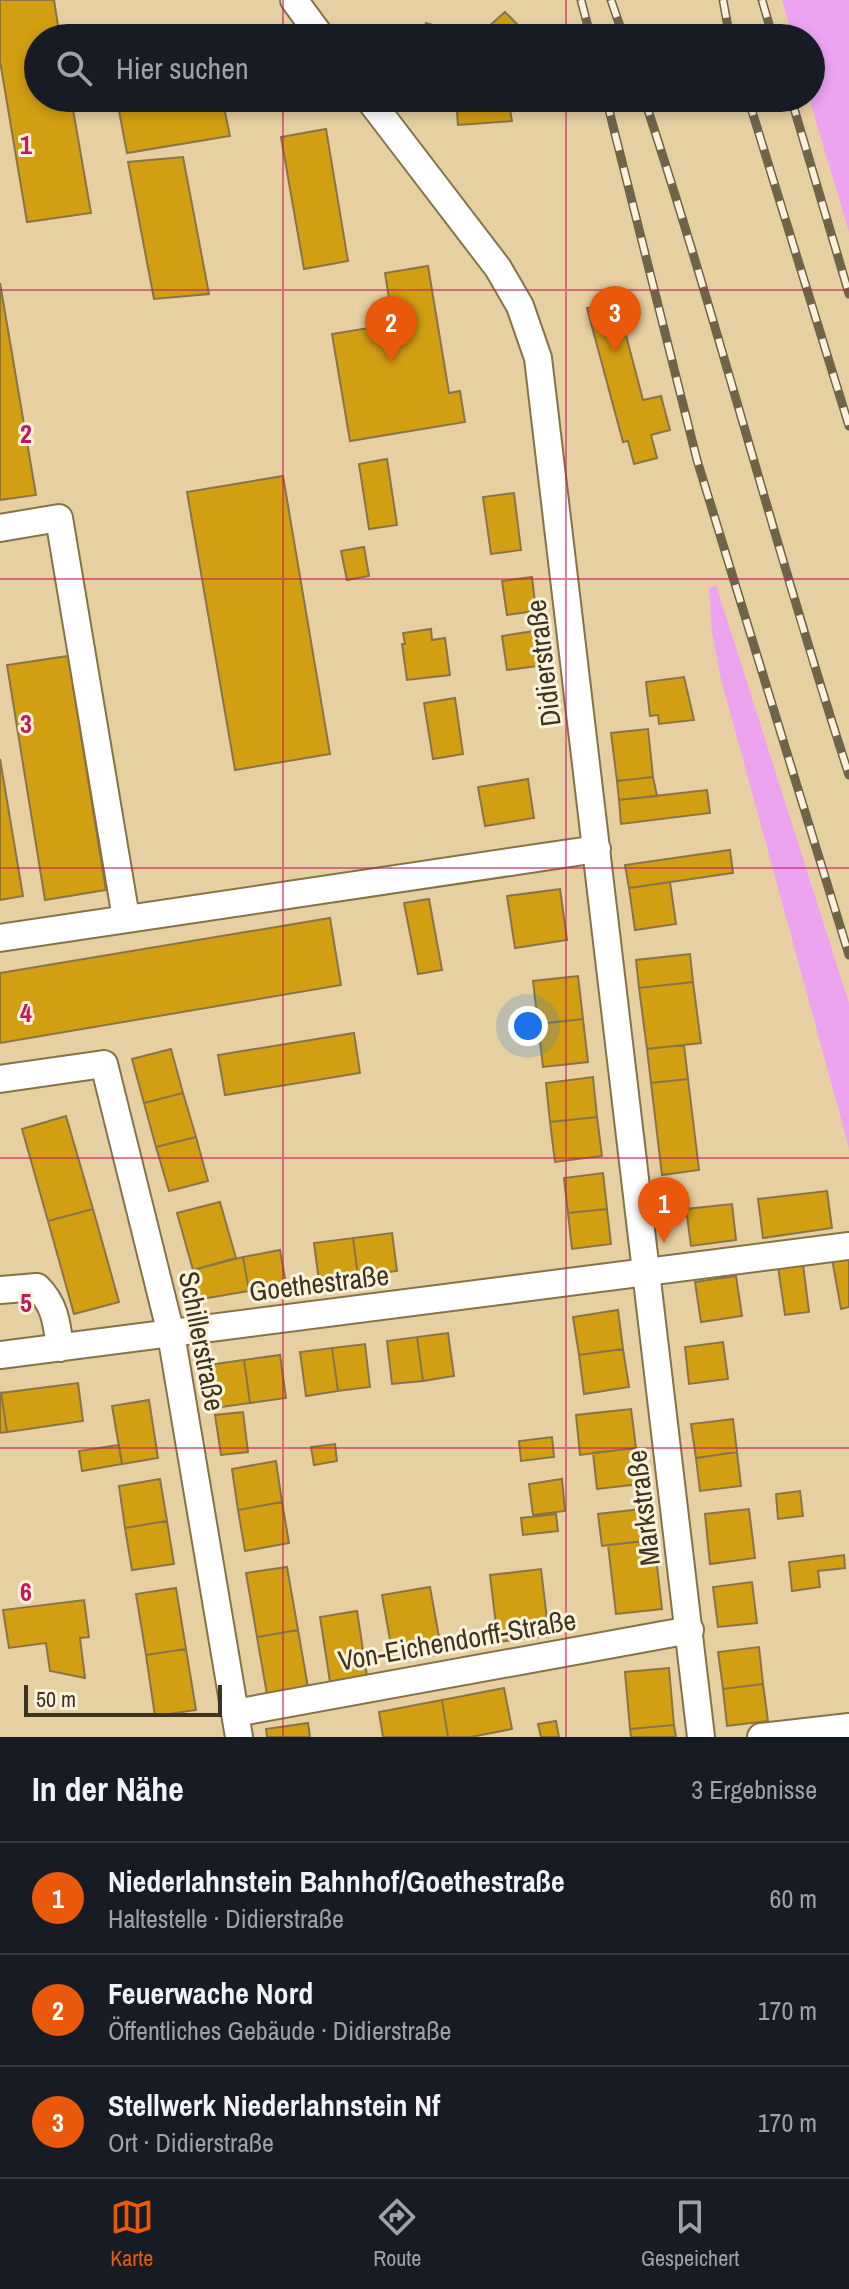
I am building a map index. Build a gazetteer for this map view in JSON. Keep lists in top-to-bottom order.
{
  "streets": {
    "street": [
      "Didierstraße",
      "Goethestraße",
      "Schillerstraße",
      "Markstraße",
      "Von-Eichendorff-Straße"
    ]
  },
  "crossings": [
    ["Didierstraße", "Goethestraße"],
    ["Didierstraße", "Markstraße"],
    ["Goethestraße", "Schillerstraße"],
    ["Goethestraße", "Markstraße"],
    ["Schillerstraße", "Von-Eichendorff-Straße"],
    ["Markstraße", "Von-Eichendorff-Straße"]
  ],
  "scale_bar": "50 m",
  "page": {
    "search": "Hier suchen",
    "pins": ["3", "2", "1"],
    "scale": "50 m",
    "heading": ["In der Nähe", "3 Ergebnisse"],
    "list": [
      {
        "mark": "1",
        "name": "Niederlahnstein Bahnhof/Goethestraße",
        "note": "Haltestelle · Didierstraße",
        "value": "60 m"
      },
      {
        "mark": "2",
        "name": "Feuerwache Nord",
        "note": "Öffentliches Gebäude · Didierstraße",
        "value": "170 m"
      },
      {
        "mark": "3",
        "name": "Stellwerk Niederlahnstein Nf",
        "note": "Ort · Didierstraße",
        "value": "170 m"
      }
    ],
    "nav": ["Karte", "Route", "Gespeichert"]
  },
  "grid": {
    "rows": [
      "1",
      "2",
      "3",
      "4",
      "5",
      "6"
    ]
  }
}
